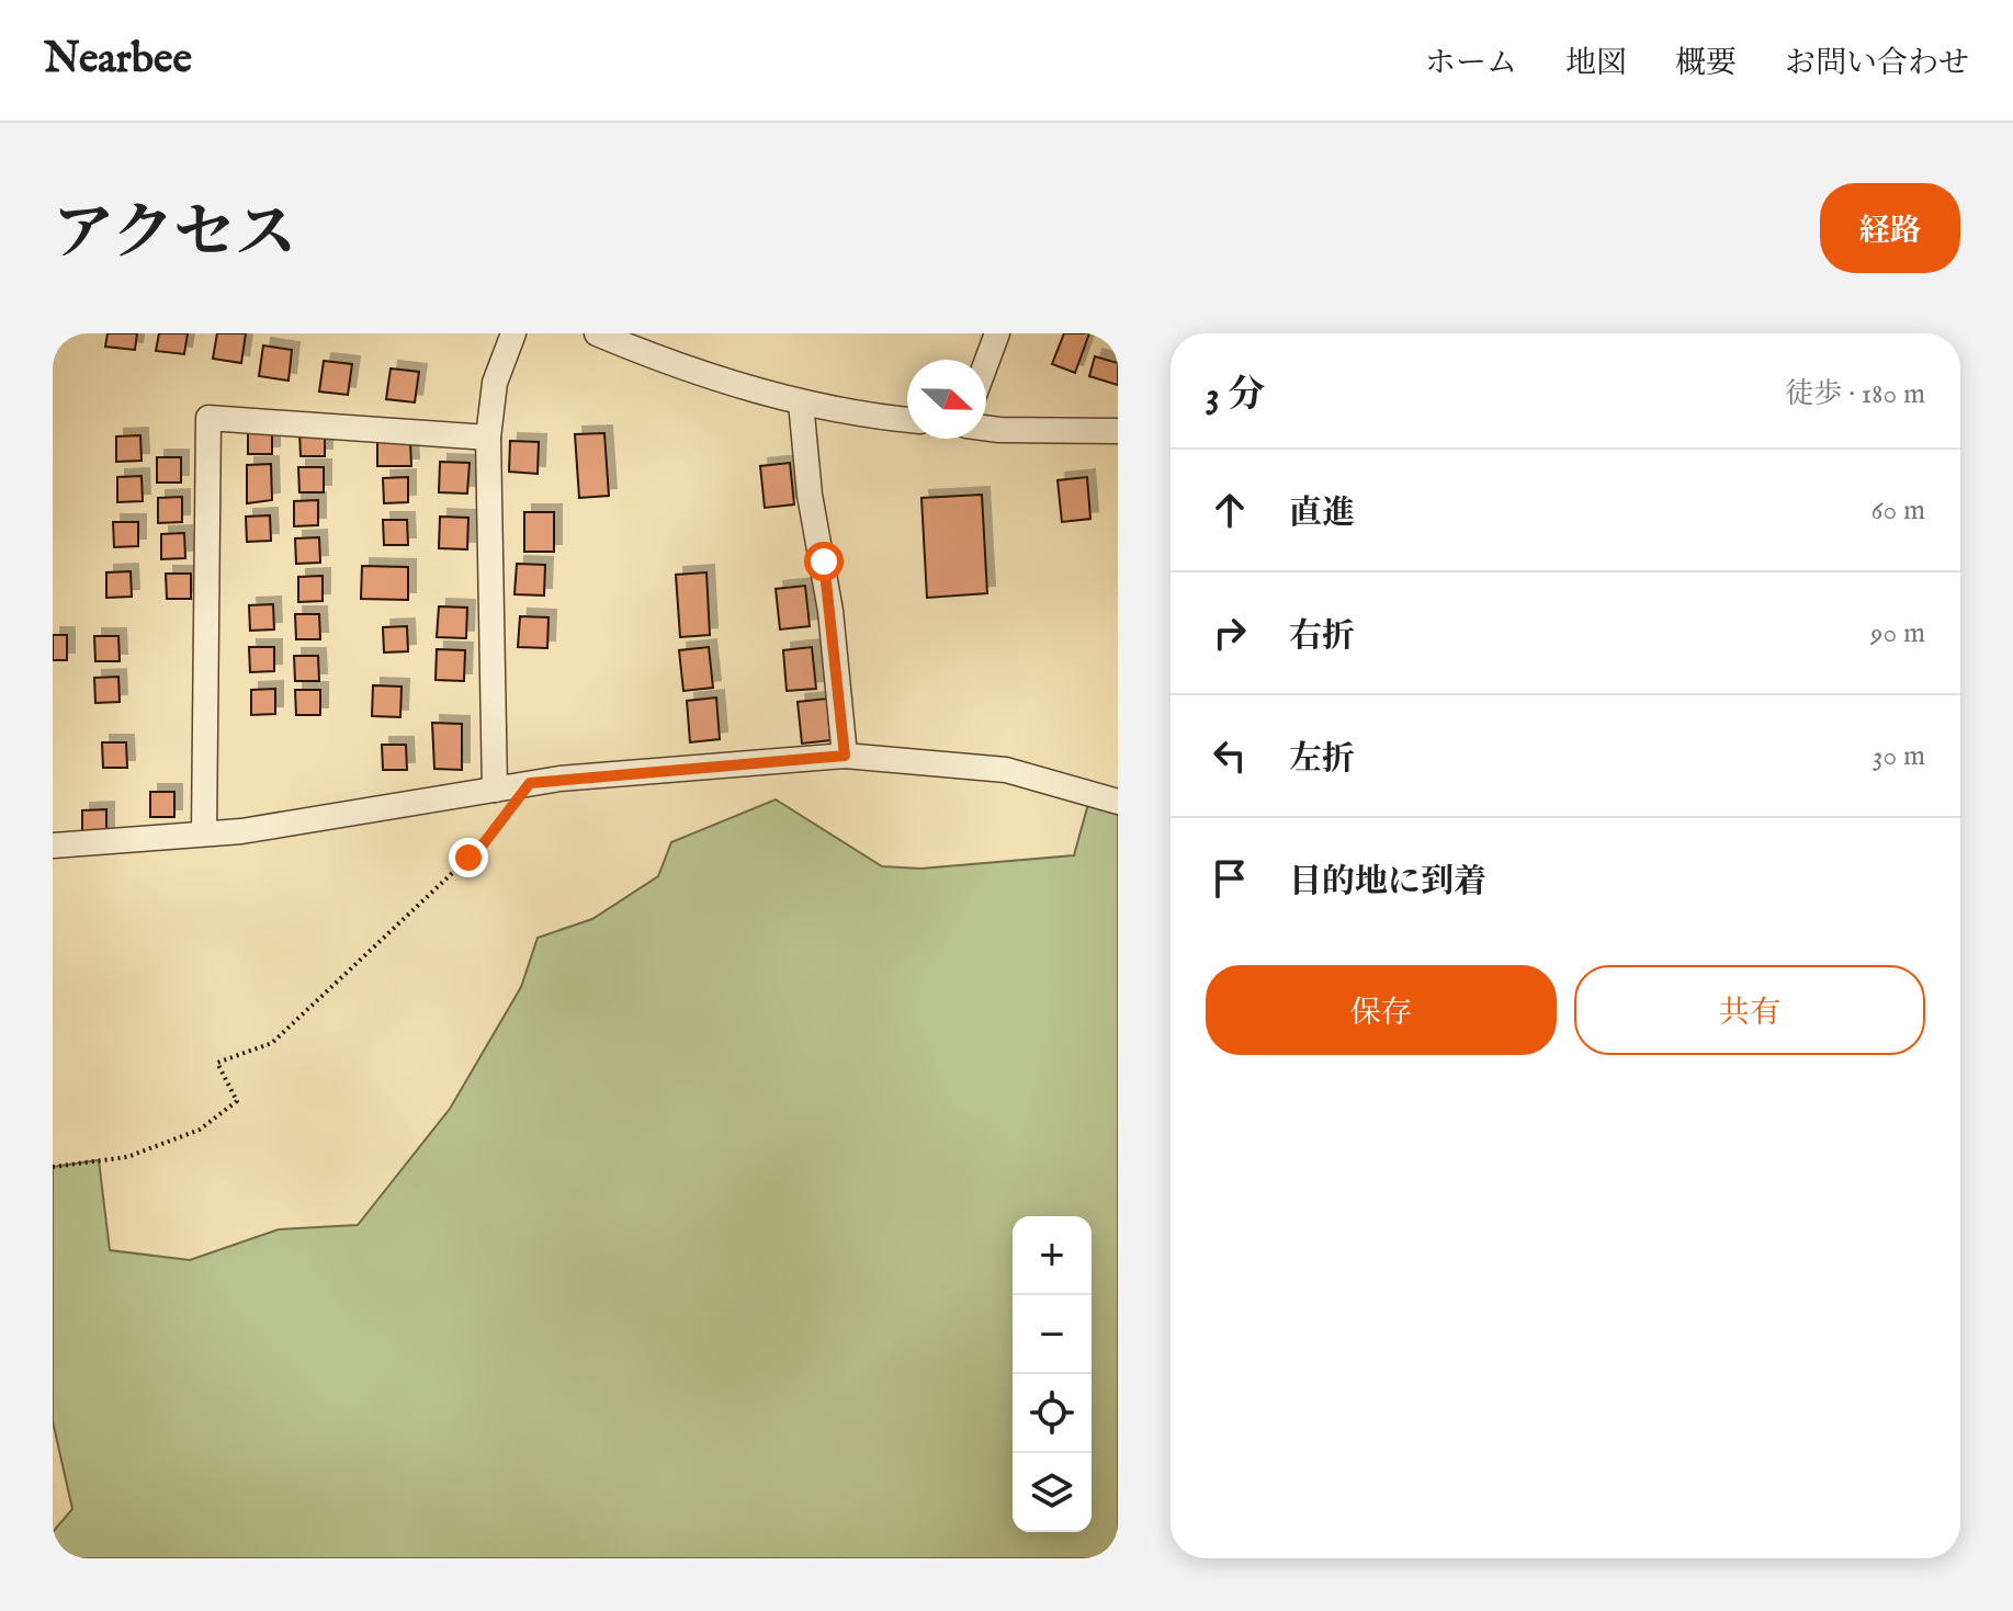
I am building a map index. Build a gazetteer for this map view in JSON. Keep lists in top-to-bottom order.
{
  "north": "right",
  "page": {
    "header": "Nearbee",
    "nav": [
      "ホーム",
      "地図",
      "概要",
      "お問い合わせ"
    ],
    "title": "アクセス",
    "buttons": [
      "経路",
      ["保存", "共有"]
    ],
    "heading": ["3 分", "徒歩 · 180 m"],
    "list": [
      ["直進", "60 m"],
      ["右折", "90 m"],
      ["左折", "30 m"],
      "目的地に到着"
    ],
    "map_buttons": ["+", "−"]
  }
}
